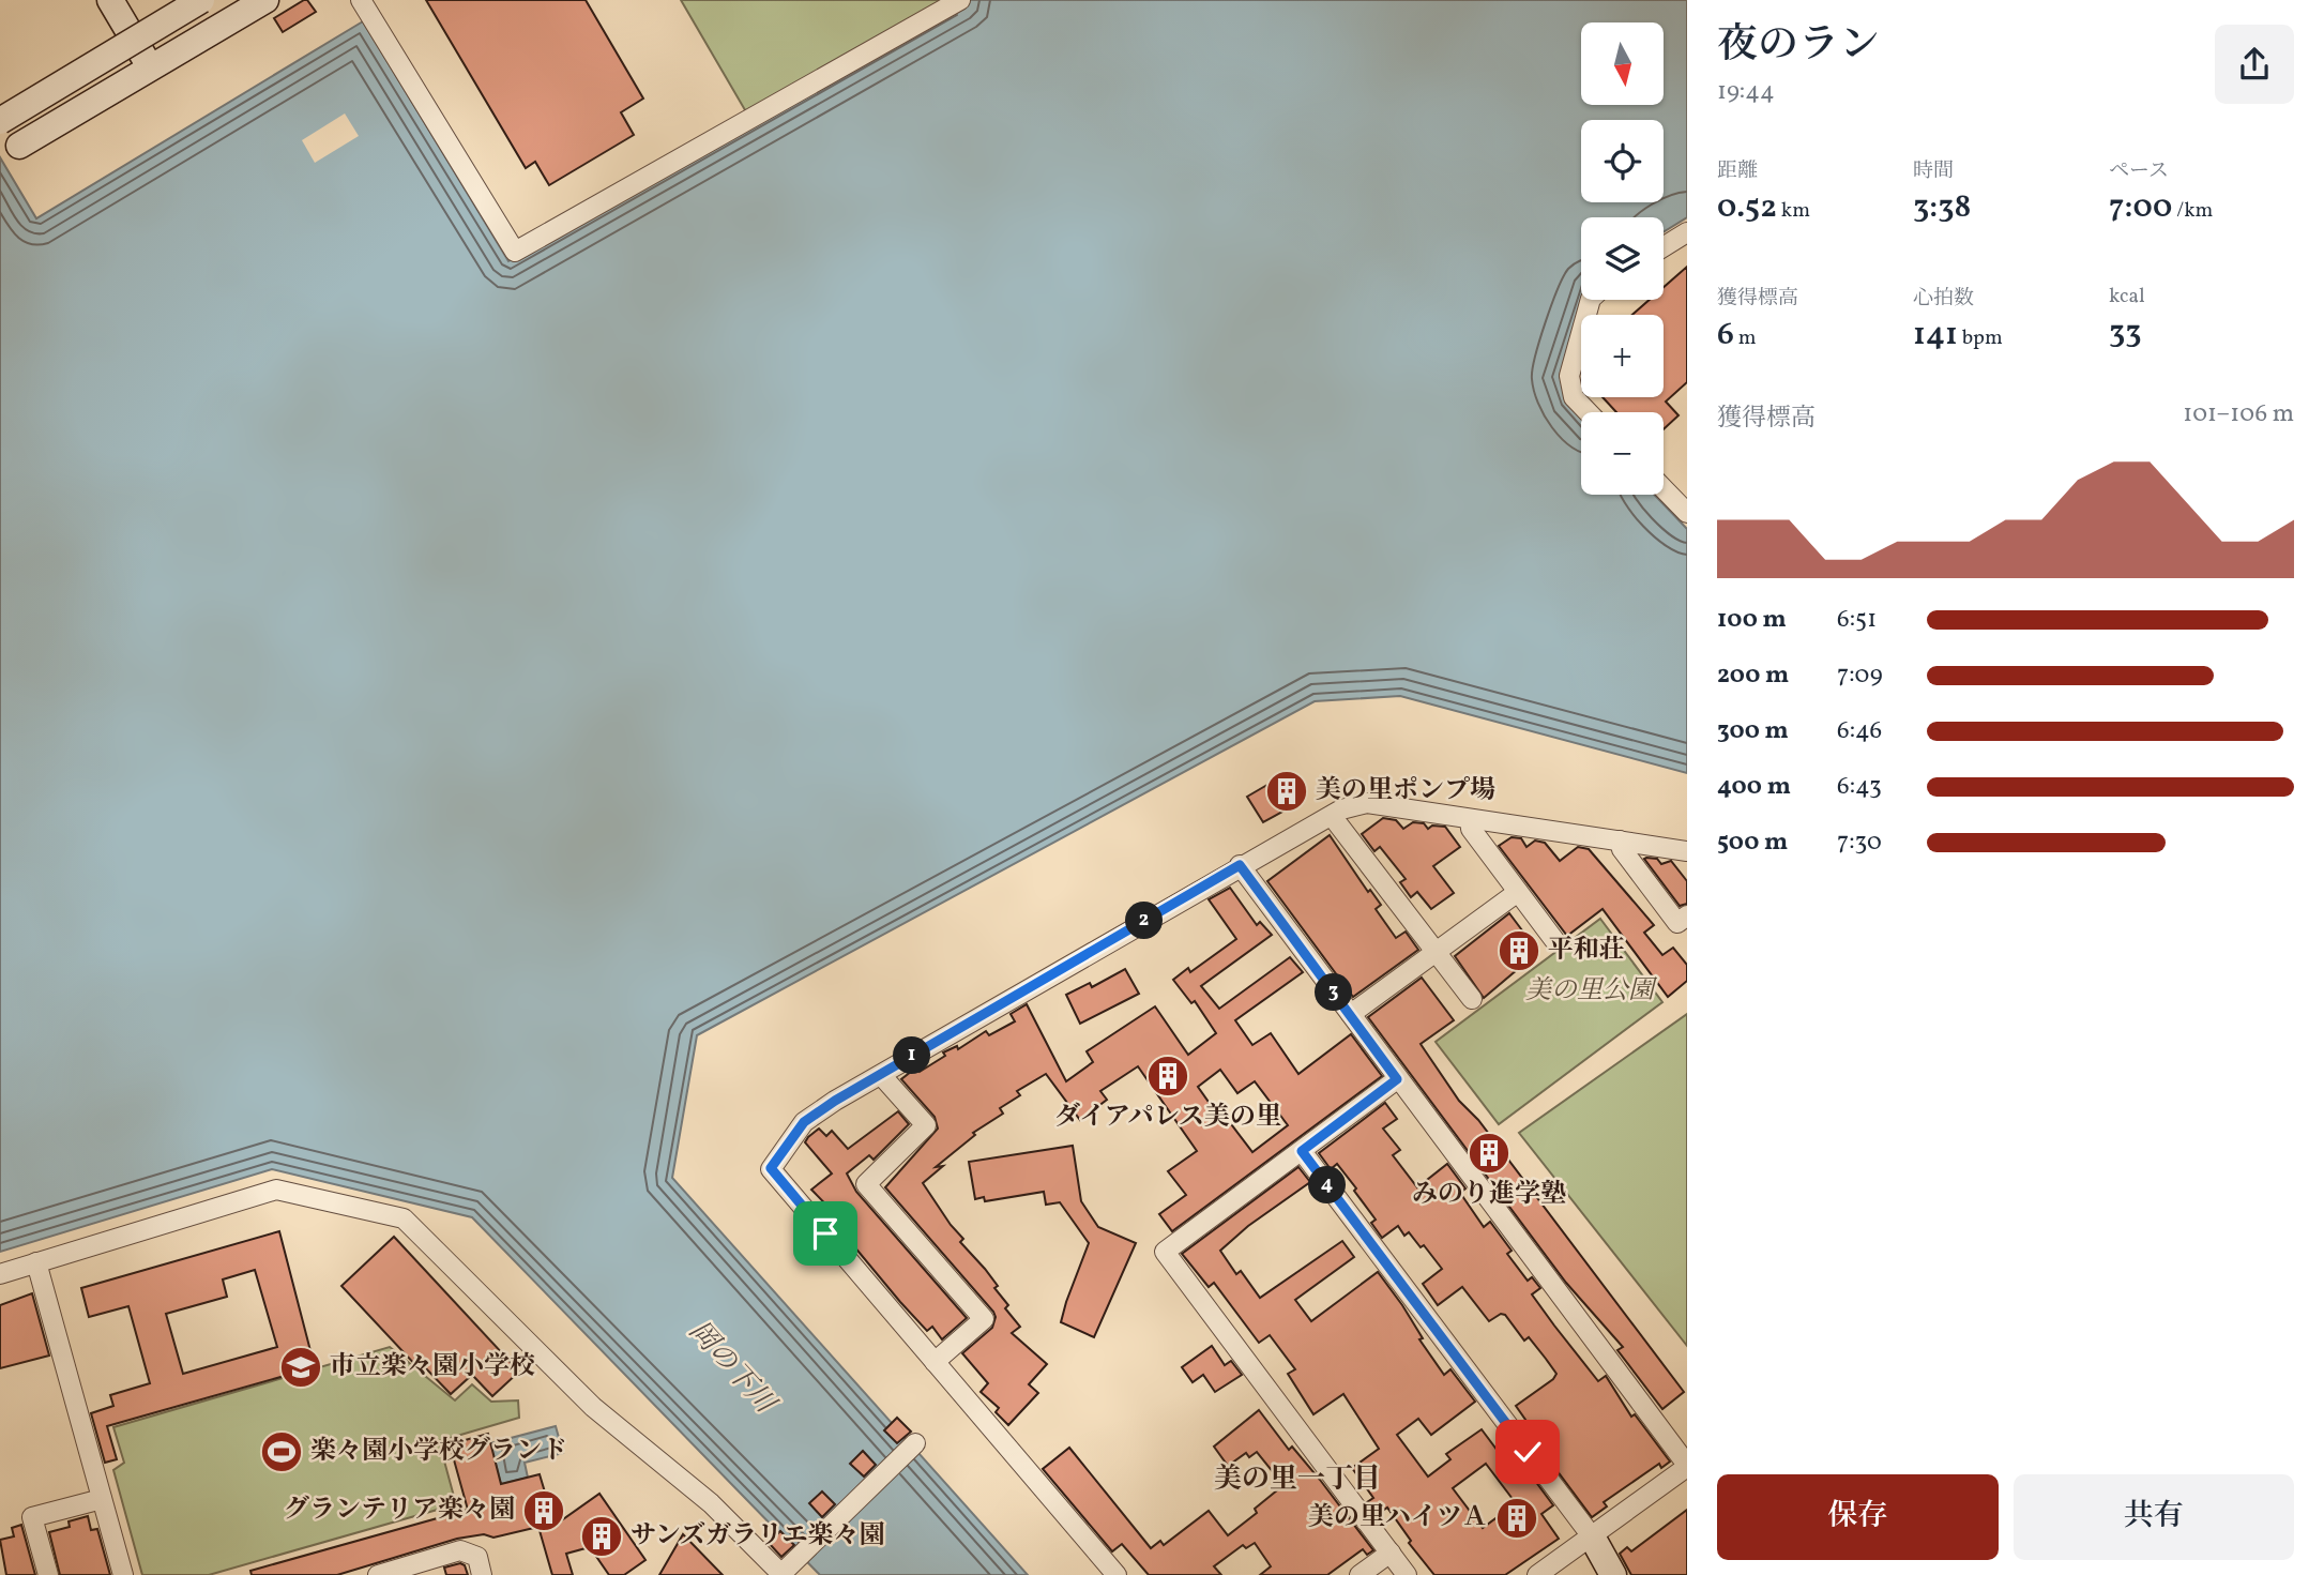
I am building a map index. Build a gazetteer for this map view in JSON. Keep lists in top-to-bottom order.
{
  "districts": ["美の里一丁目"],
  "water": ["岡の下川"],
  "parks": ["美の里公園"],
  "places": {
    "building": [
      "美の里ポンプ場",
      "平和荘",
      "ダイアパレス美の里",
      "みのり進学塾",
      "グランテリア楽々園",
      "美の里ハイツＡ",
      "サンズガラリエ楽々園"
    ],
    "school or university": ["市立楽々園小学校"],
    "sports": ["楽々園小学校グランド"]
  },
  "north": "bottom",
  "page": {
    "heading": ["夜のラン", "19:44"],
    "map_buttons": ["+", "−"],
    "stats": [
      ["距離", "0.52 km"],
      ["時間", "3:38"],
      ["ペース", "7:00 /km"],
      ["獲得標高", "6 m"],
      ["心拍数", "141 bpm"],
      ["kcal", "33"]
    ],
    "chart": ["獲得標高", "101–106 m"],
    "list": [
      {
        "name": "100 m",
        "note": "6:51"
      },
      {
        "name": "200 m",
        "note": "7:09"
      },
      {
        "name": "300 m",
        "note": "6:46"
      },
      {
        "name": "400 m",
        "note": "6:43"
      },
      {
        "name": "500 m",
        "note": "7:30"
      }
    ],
    "pins": [
      "2",
      "3",
      "1",
      "4"
    ],
    "buttons": ["保存", "共有"]
  }
}
